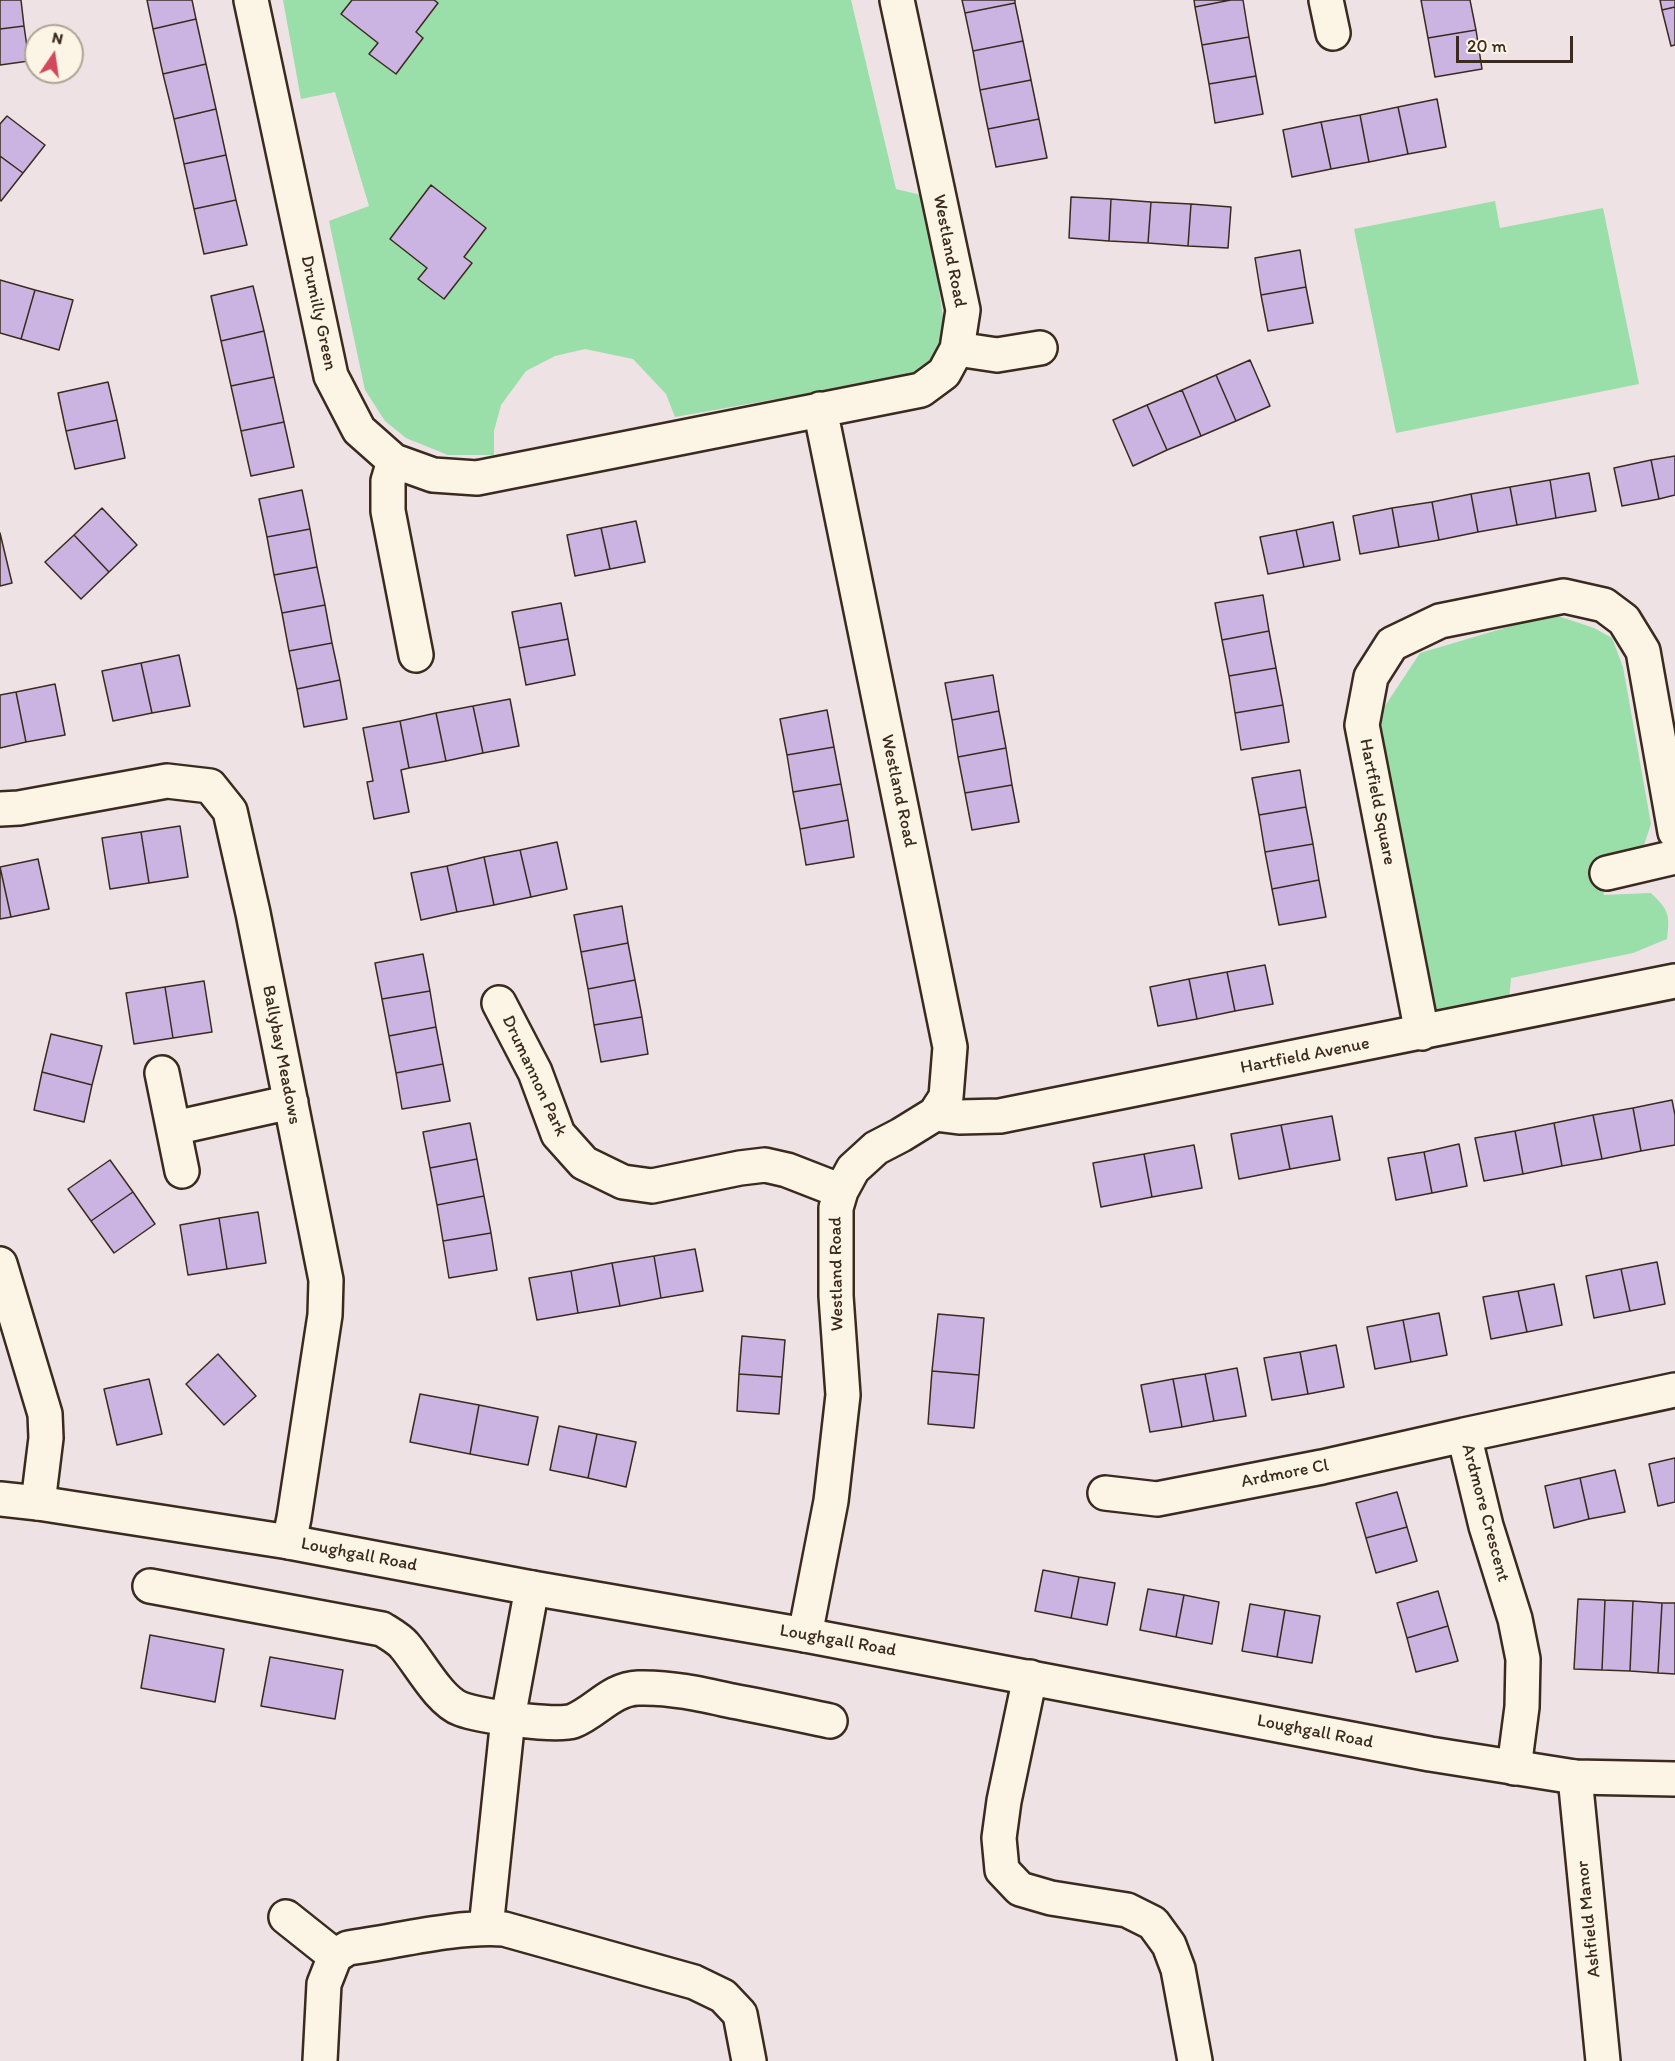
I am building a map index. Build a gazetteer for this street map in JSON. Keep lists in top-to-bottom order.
{
  "streets": {
    "street": [
      "Westland Road",
      "Drumilly Green",
      "Hartfield Square",
      "Ballybay Meadows",
      "Hartfield Avenue",
      "Drumannon Park",
      "Ardmore Cl",
      "Ardmore Crescent",
      "Loughgall Road",
      "Ashfield Manor"
    ]
  },
  "crossings": [
    ["Westland Road", "Drumilly Green"],
    ["Westland Road", "Hartfield Avenue"],
    ["Westland Road", "Drumannon Park"],
    ["Westland Road", "Loughgall Road"],
    ["Hartfield Square", "Hartfield Avenue"],
    ["Ballybay Meadows", "Loughgall Road"],
    ["Ardmore Cl", "Ardmore Crescent"],
    ["Ardmore Crescent", "Loughgall Road"],
    ["Loughgall Road", "Ashfield Manor"]
  ],
  "scale_bar": "20 m",
  "north": "top"
}
